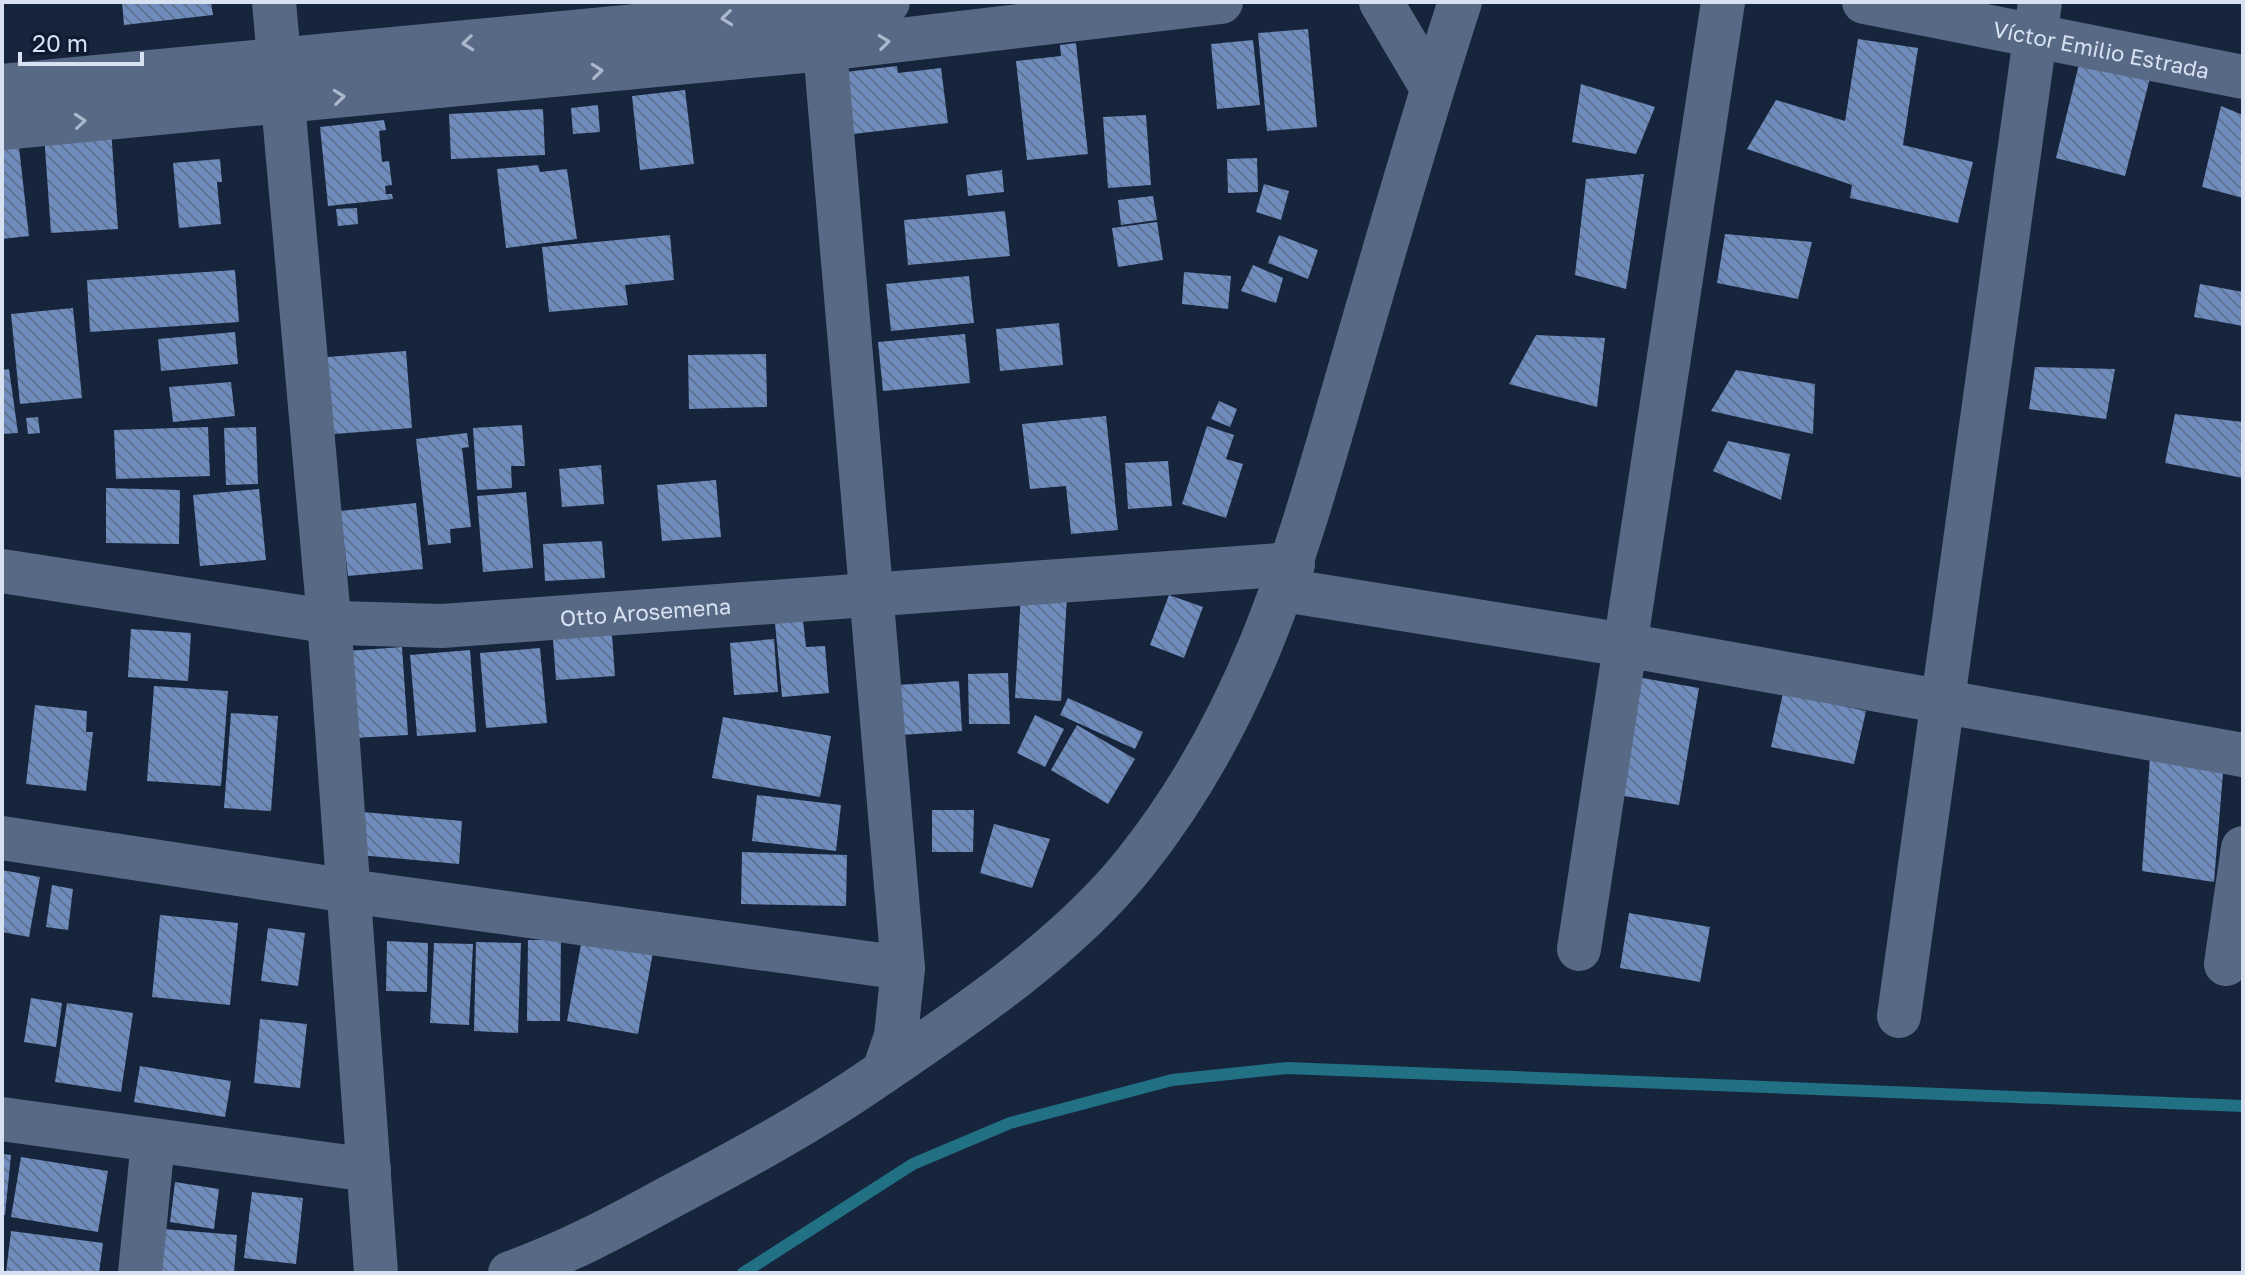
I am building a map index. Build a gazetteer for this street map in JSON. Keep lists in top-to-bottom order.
{
  "streets": {
    "street": ["Víctor Emilio Estrada", "Otto Arosemena"]
  },
  "scale_bar": "20 m"
}
